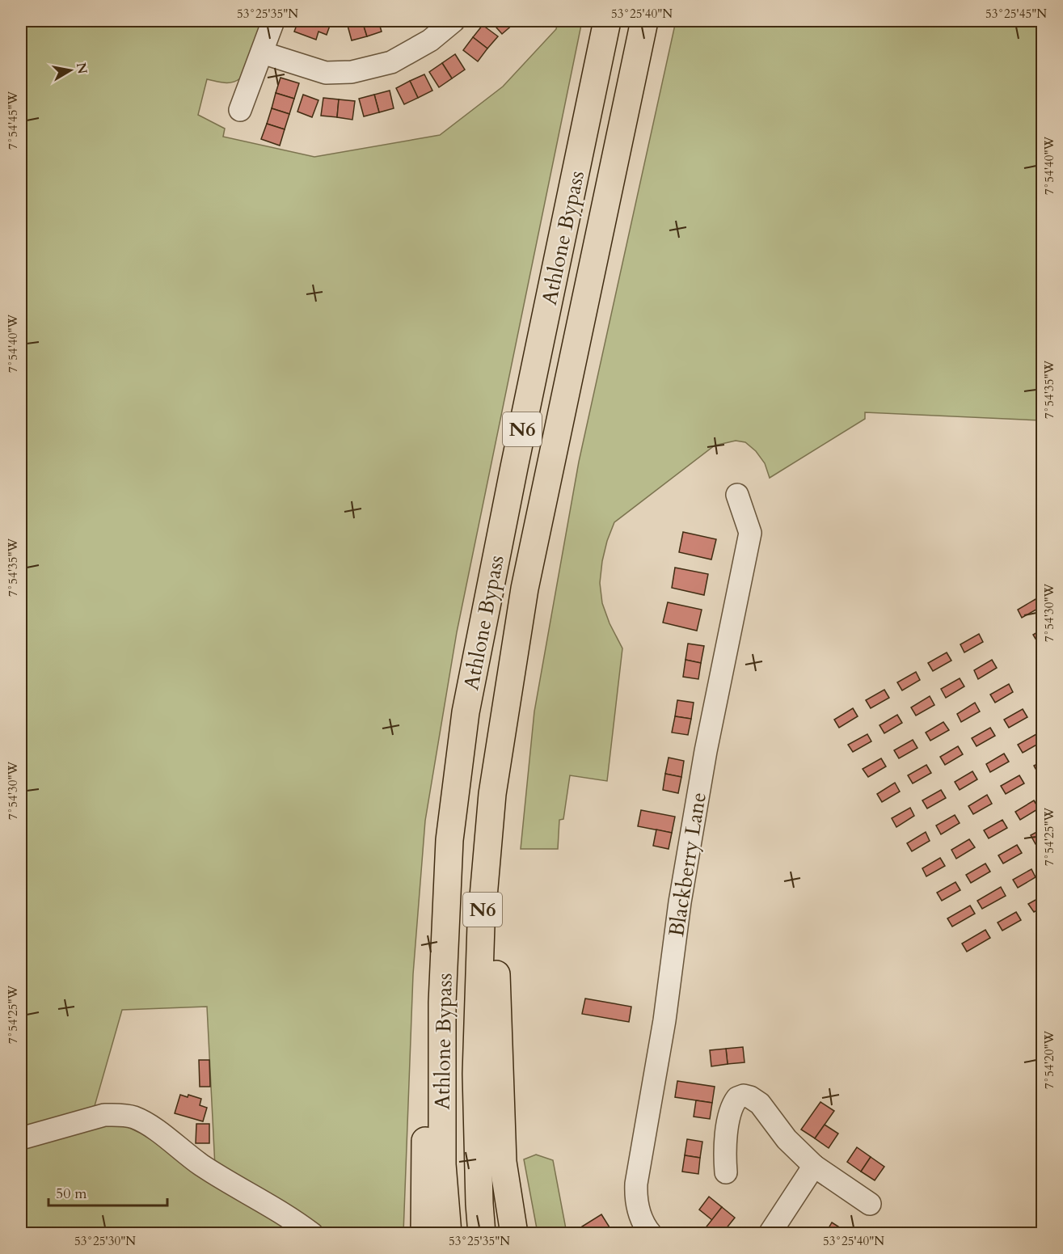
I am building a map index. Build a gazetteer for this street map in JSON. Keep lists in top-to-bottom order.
{
  "streets": {
    "highway": ["Athlone Bypass", "N6"],
    "street": ["Blackberry Lane"]
  },
  "crossings": [
    ["Athlone Bypass", "N6"]
  ],
  "scale_bar": "50 m",
  "north": "right",
  "coordinates": [
    "53°25'35\"N",
    "53°25'40\"N",
    "53°25'45\"N",
    "7°54'45\"W",
    "7°54'40\"W",
    "7°54'35\"W",
    "7°54'30\"W",
    "7°54'25\"W",
    "7°54'20\"W",
    "53°25'30\"N"
  ]
}
